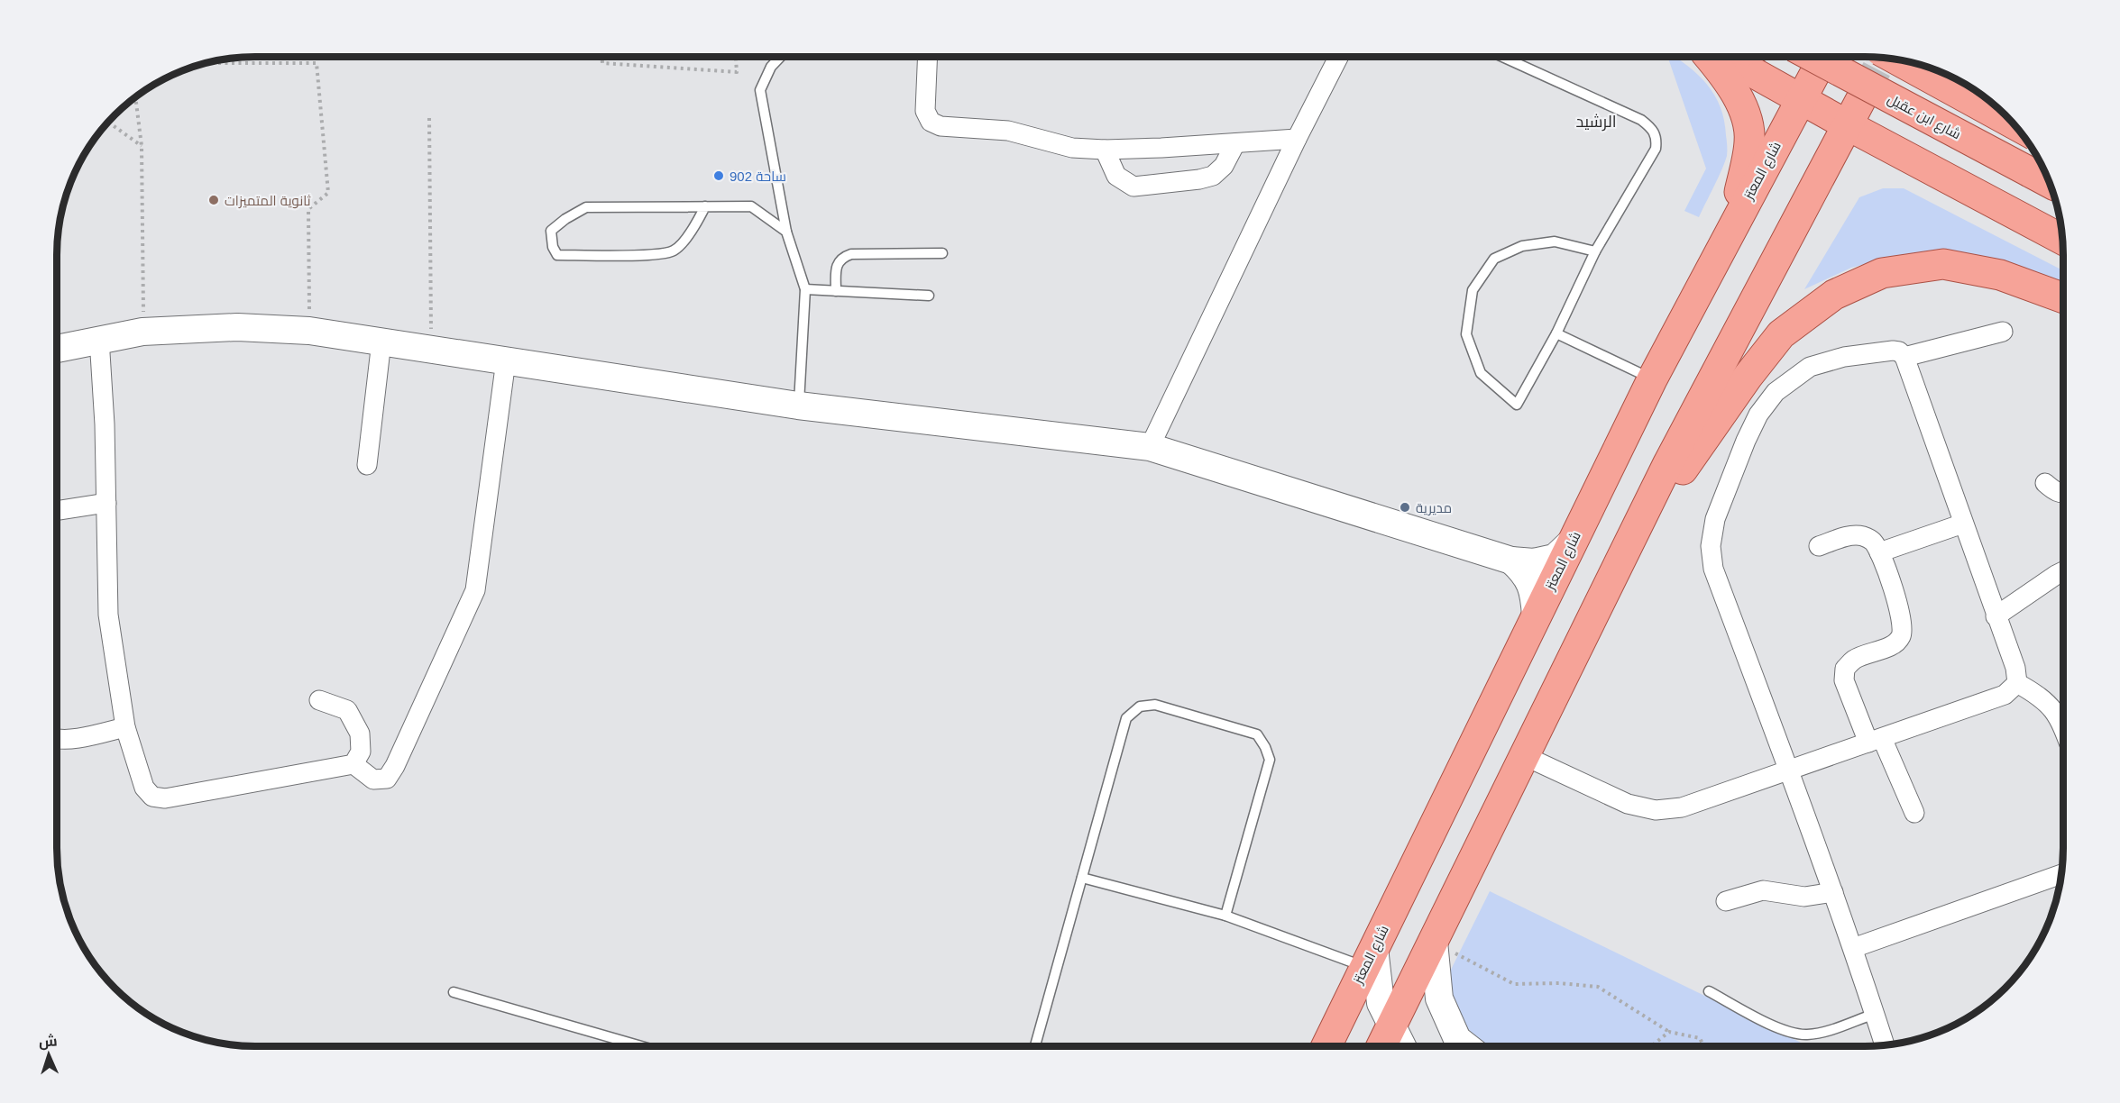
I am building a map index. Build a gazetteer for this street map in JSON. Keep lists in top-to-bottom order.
{
  "streets": {
    "main road": ["شارع ابن عقيل", "شارع المعتز"]
  },
  "districts": ["الرشيد"],
  "places": ["ساحة 902", "ثانوية المتميزات", "مديرية"],
  "north": "top"
}
